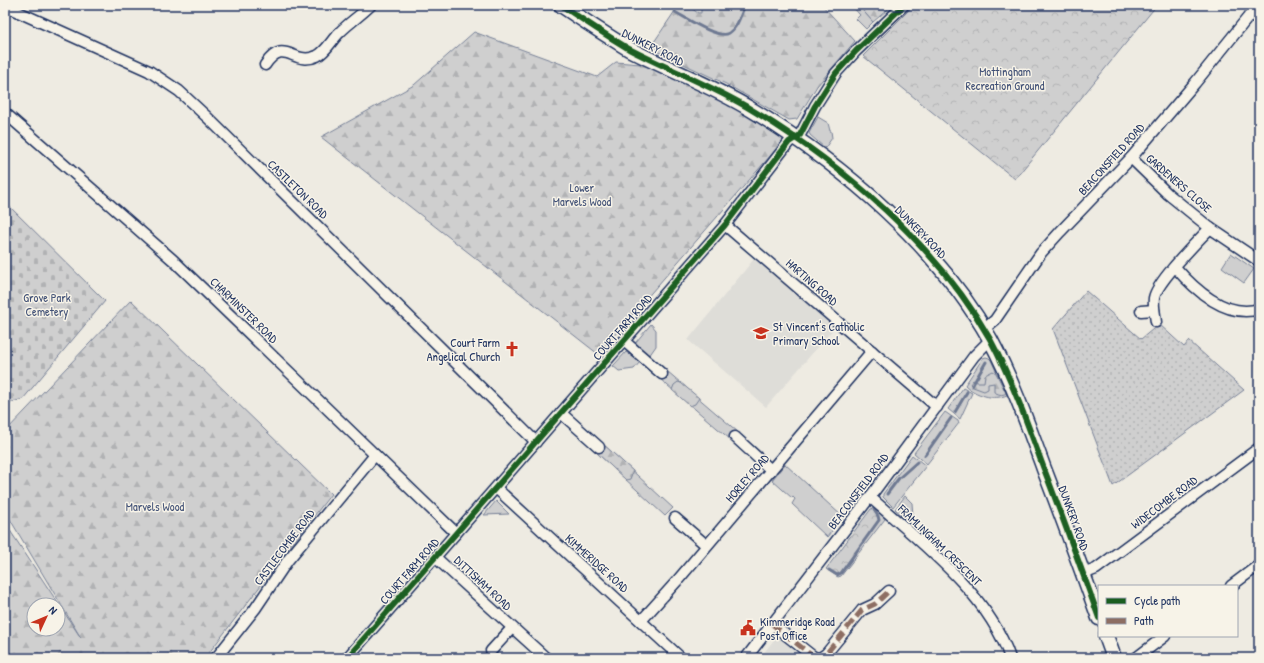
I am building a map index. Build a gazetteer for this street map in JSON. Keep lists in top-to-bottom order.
{
  "streets": {
    "street": [
      "DUNKERY ROAD",
      "BEACONSFIELD ROAD",
      "GARDENERS CLOSE",
      "CASTLETON ROAD",
      "HARTING ROAD",
      "CHARMINSTER ROAD",
      "COURT FARM ROAD",
      "HORLEY ROAD",
      "WIDECOMBE ROAD",
      "FRAMLINGHAM CRESCENT",
      "CASTLECOMBE ROAD",
      "KIMMERIDGE ROAD",
      "DITTISHAM ROAD"
    ]
  },
  "crossings": [
    ["DUNKERY ROAD", "BEACONSFIELD ROAD"],
    ["DUNKERY ROAD", "COURT FARM ROAD"],
    ["DUNKERY ROAD", "WIDECOMBE ROAD"],
    ["BEACONSFIELD ROAD", "GARDENERS CLOSE"],
    ["BEACONSFIELD ROAD", "HARTING ROAD"],
    ["BEACONSFIELD ROAD", "FRAMLINGHAM CRESCENT"],
    ["CASTLETON ROAD", "COURT FARM ROAD"],
    ["HARTING ROAD", "COURT FARM ROAD"],
    ["HARTING ROAD", "HORLEY ROAD"],
    ["CHARMINSTER ROAD", "COURT FARM ROAD"],
    ["CHARMINSTER ROAD", "CASTLECOMBE ROAD"],
    ["COURT FARM ROAD", "KIMMERIDGE ROAD"],
    ["COURT FARM ROAD", "DITTISHAM ROAD"],
    ["HORLEY ROAD", "KIMMERIDGE ROAD"]
  ],
  "parks": [
    "Mottingham Recreation Ground",
    "Lower Marvels Wood",
    "Grove Park Cemetery",
    "Marvels Wood"
  ],
  "places": {
    "school or university": ["St Vincent's Catholic Primary School"],
    "church": ["Court Farm Angelical Church"],
    "public building": ["Kimmeridge Road Post Office"]
  },
  "legend": ["Cycle path", "Path"],
  "north": "top right"
}
